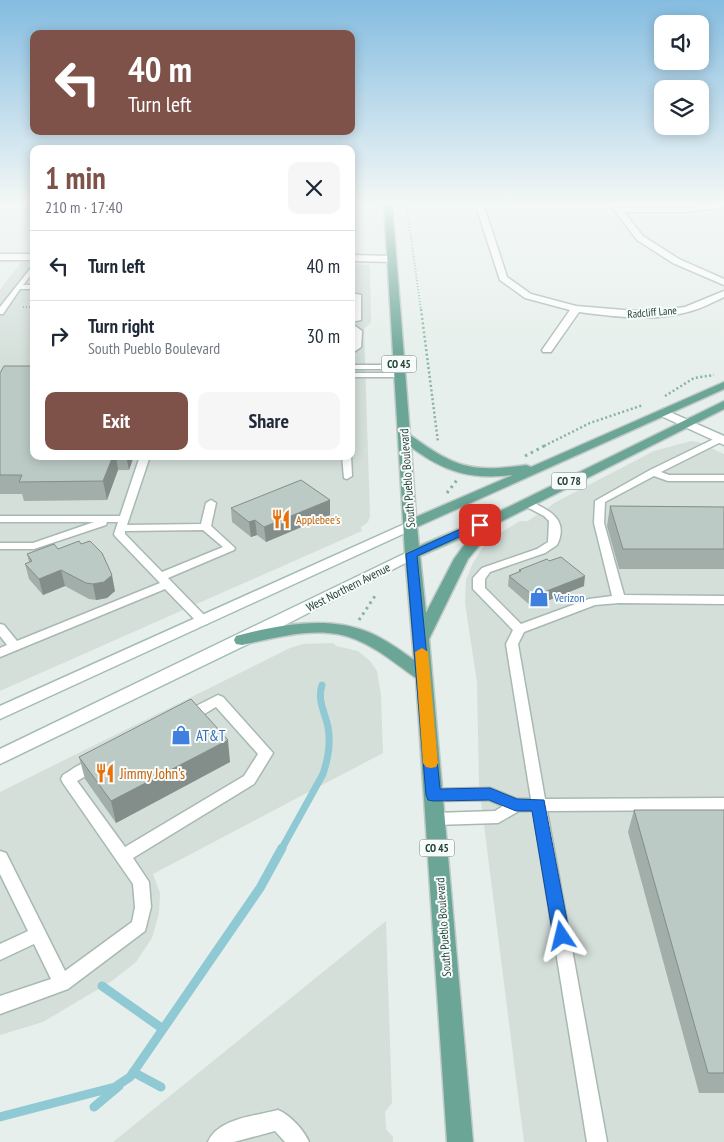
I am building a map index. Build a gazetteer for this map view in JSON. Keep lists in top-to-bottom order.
{
  "streets": {
    "main road": [
      "CO 45",
      "South Pueblo Boulevard",
      "CO 78",
      "West Northern Avenue"
    ],
    "street": ["Radcliff Lane"]
  },
  "crossings": [
    ["South Pueblo Boulevard", "CO 78"],
    ["South Pueblo Boulevard", "West Northern Avenue"]
  ],
  "places": {
    "restaurant": ["Applebee's", "Jimmy John's"],
    "shop": ["Verizon", "AT&T"]
  },
  "page": {
    "turn": ["40 m", "Turn left"],
    "heading": ["1 min", "210 m · 17:40"],
    "list": [
      {
        "name": "Turn left",
        "value": "40 m"
      },
      {
        "name": "Turn right",
        "note": "South Pueblo Boulevard",
        "value": "30 m"
      }
    ],
    "buttons": ["Exit", "Share"]
  }
}
